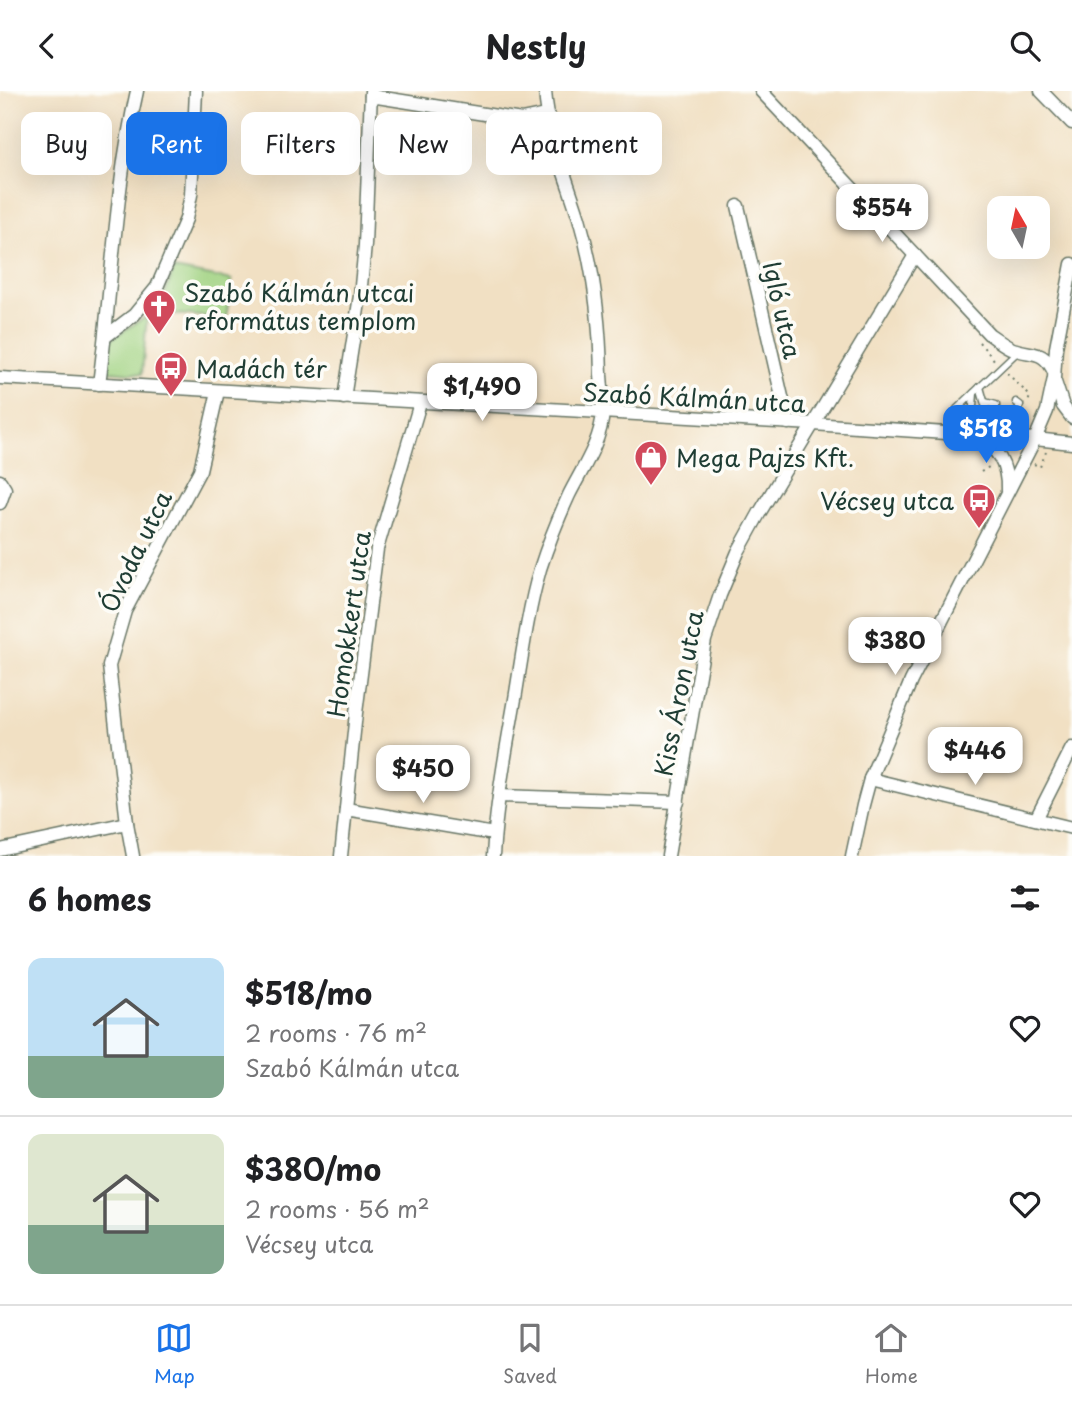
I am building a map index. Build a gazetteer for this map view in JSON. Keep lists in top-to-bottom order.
{
  "streets": {
    "street": [
      "Igló utca",
      "Szabó Kálmán utca",
      "Óvoda utca",
      "Homokkert utca",
      "Kiss Áron utca"
    ]
  },
  "crossings": [
    ["Igló utca", "Szabó Kálmán utca"],
    ["Szabó Kálmán utca", "Óvoda utca"],
    ["Szabó Kálmán utca", "Homokkert utca"],
    ["Szabó Kálmán utca", "Kiss Áron utca"]
  ],
  "places": {
    "church": ["Szabó Kálmán utcai református templom"],
    "bus stop": ["Madách tér", "Vécsey utca"],
    "shop": ["Mega Pajzs Kft."]
  },
  "north": "top",
  "page": {
    "header": "Nestly",
    "chip": [
      "Buy",
      "Rent",
      "Filters",
      "New",
      "Apartment"
    ],
    "price": [
      "$554",
      "$1,490",
      "$518",
      "$380",
      "$446",
      "$450"
    ],
    "heading": "6 homes",
    "list": [
      {
        "name": "$518/mo",
        "note": "2 rooms · 76 m² · Szabó Kálmán utca"
      },
      {
        "name": "$380/mo",
        "note": "2 rooms · 56 m² · Vécsey utca"
      }
    ],
    "tabs": ["Map", "Saved", "Home"]
  }
}
